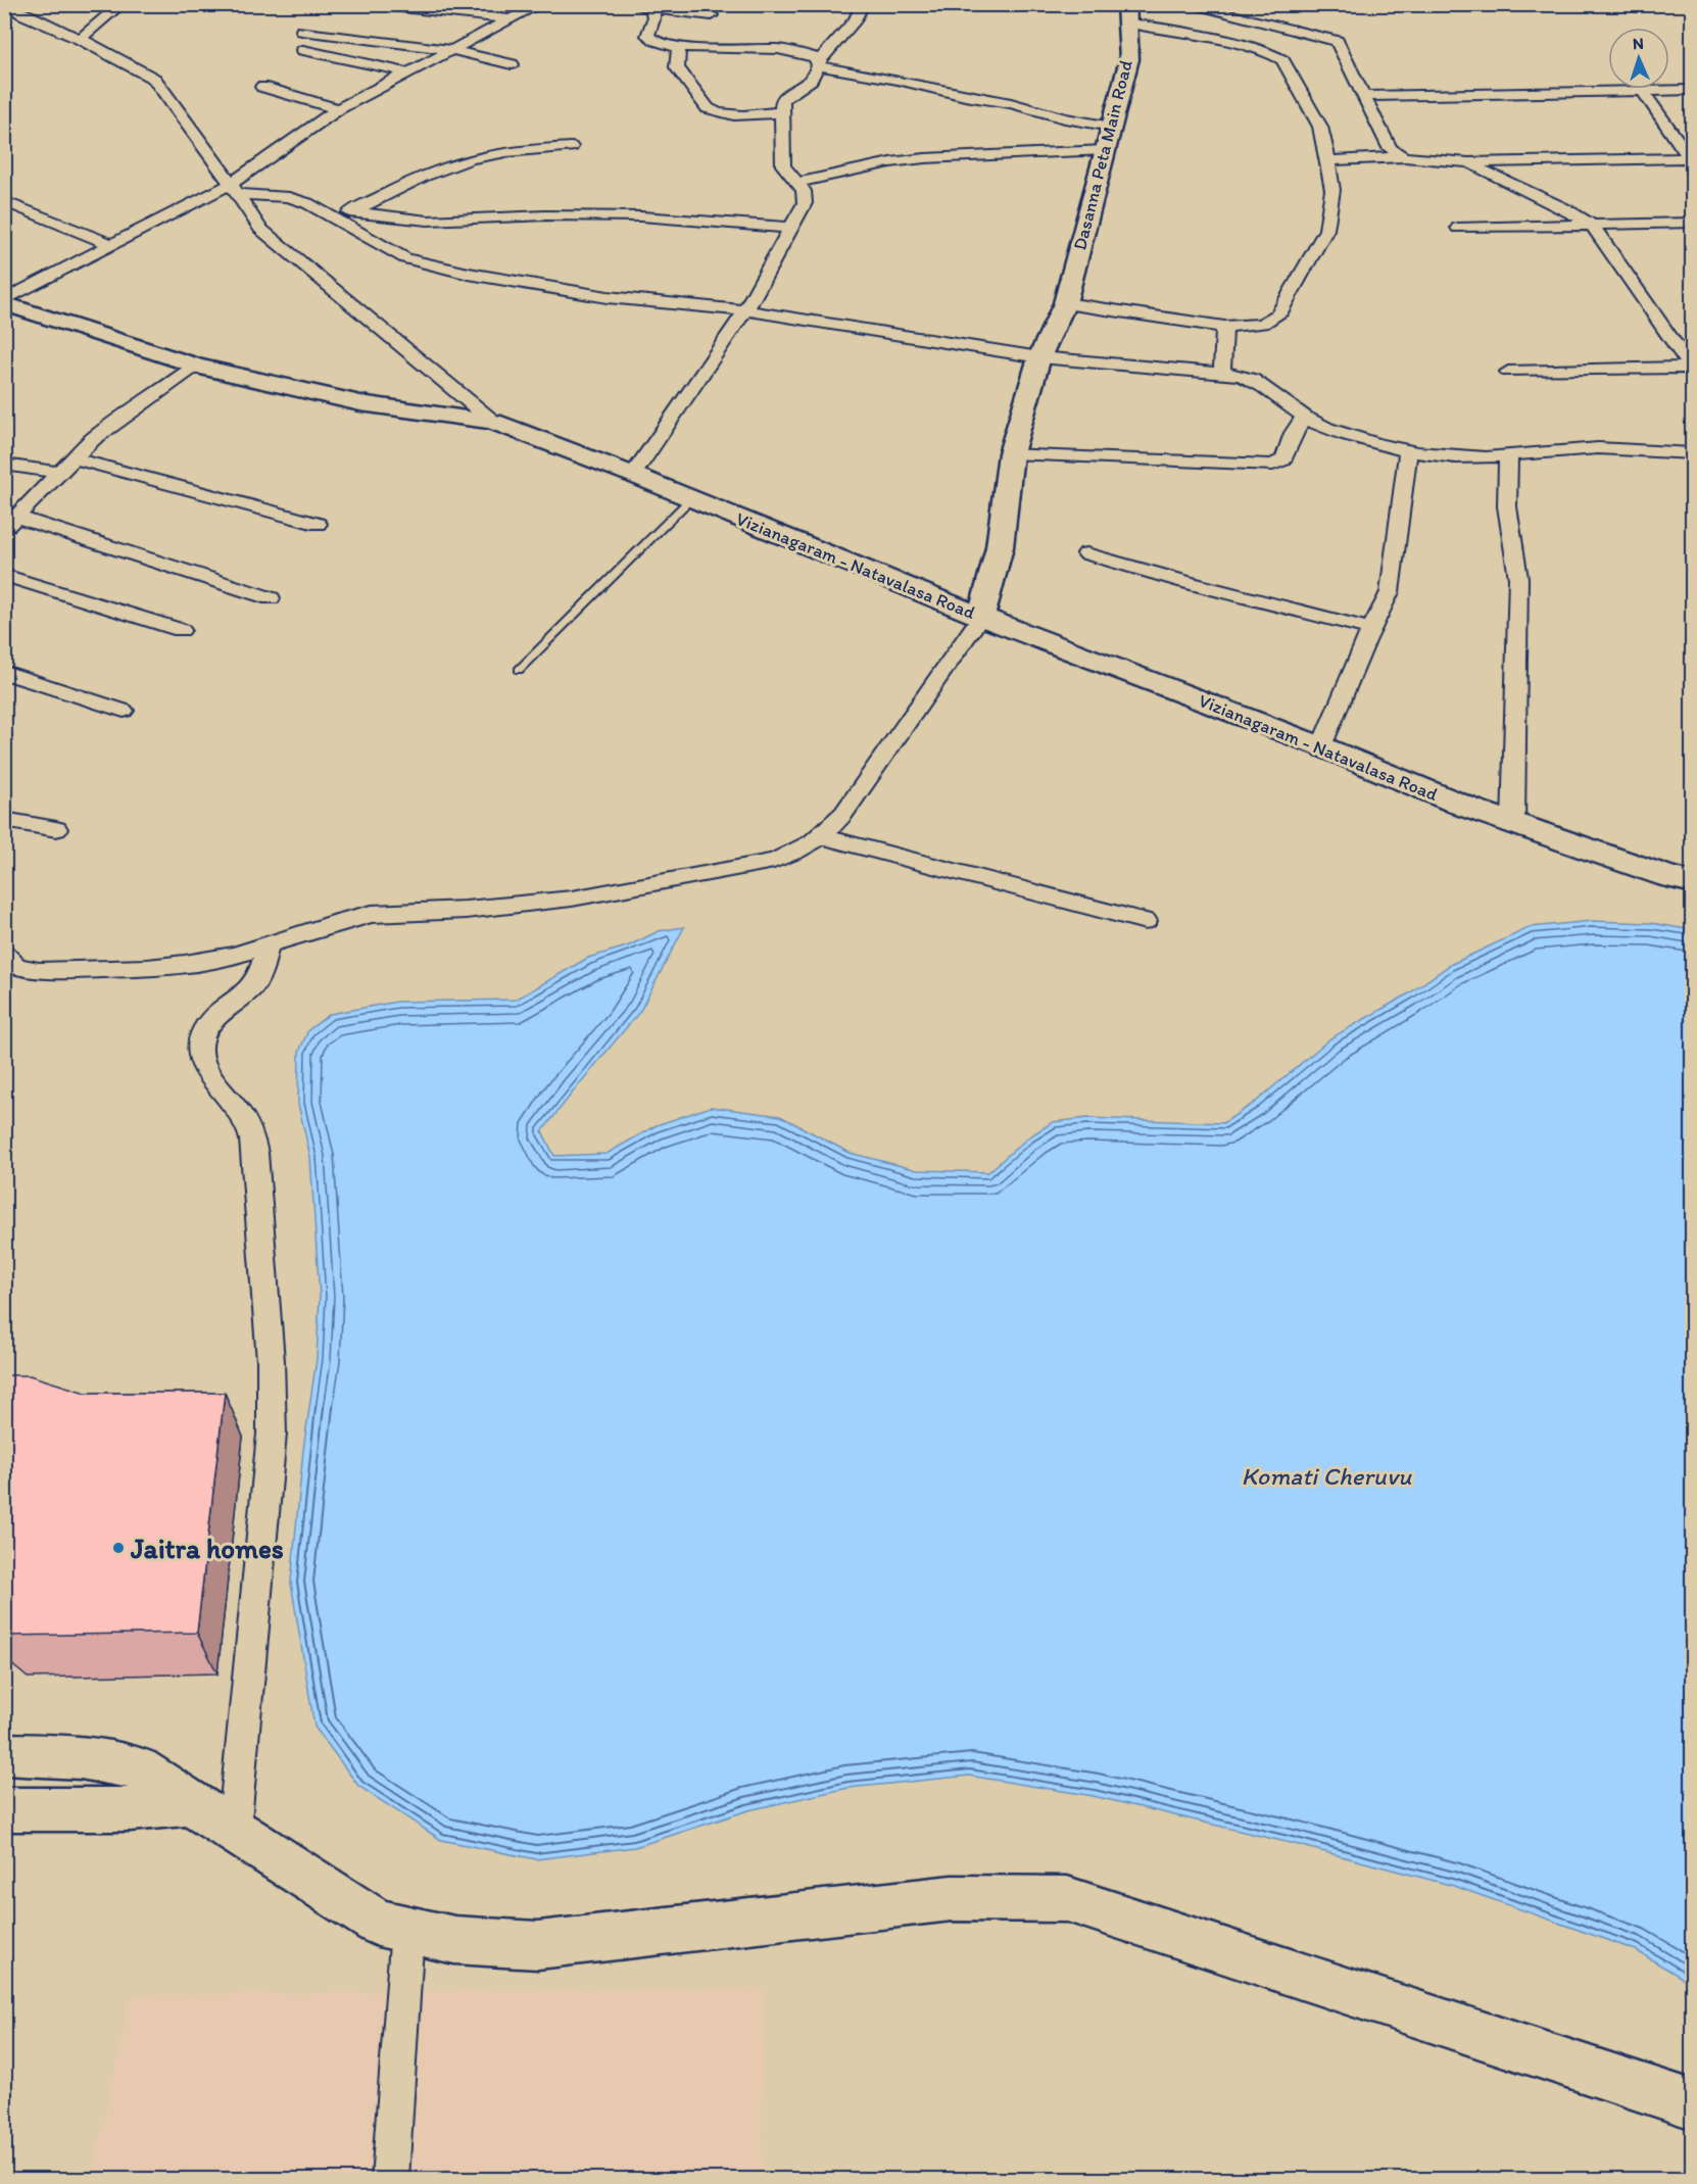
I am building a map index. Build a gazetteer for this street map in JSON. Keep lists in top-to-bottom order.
{
  "streets": {
    "street": ["Dasanna Peta Main Road", "Vizianagaram - Natavalasa Road"]
  },
  "crossings": [
    ["Dasanna Peta Main Road", "Vizianagaram - Natavalasa Road"]
  ],
  "water": ["Komati Cheruvu"],
  "places": ["Jaitra homes"],
  "north": "top"
}
